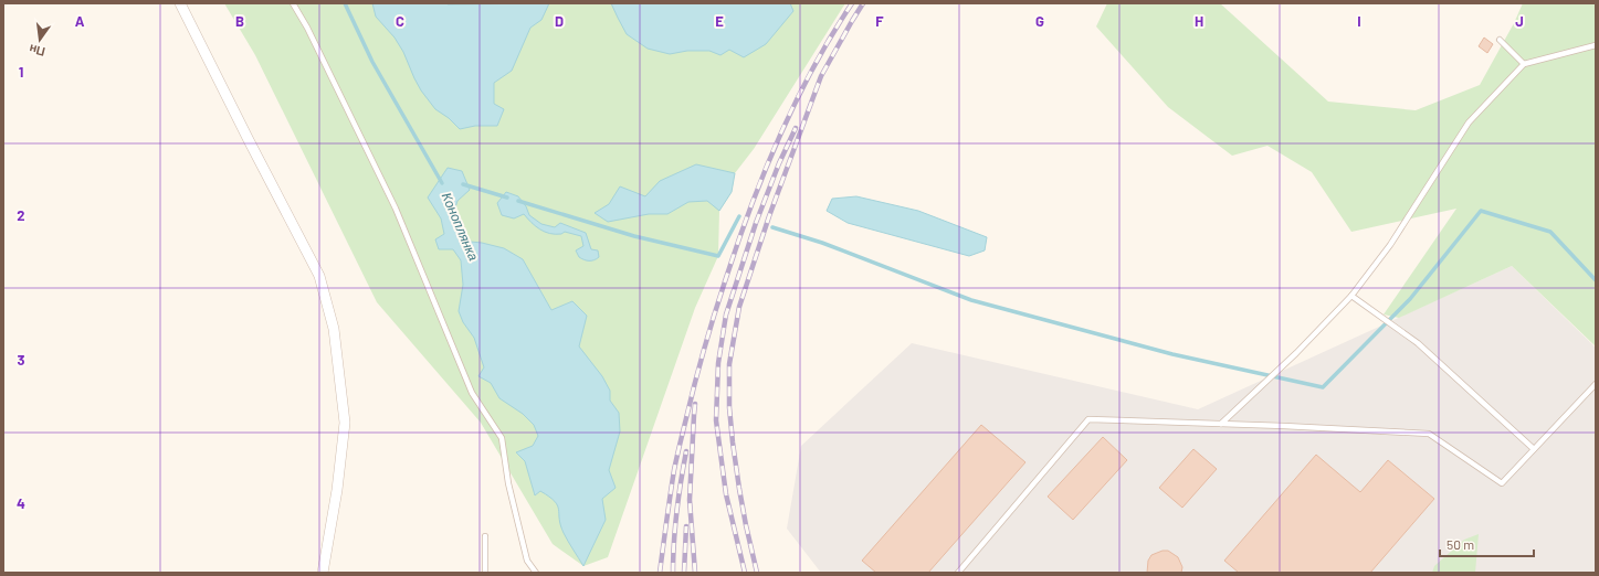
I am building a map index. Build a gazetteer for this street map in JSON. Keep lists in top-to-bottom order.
{
  "water": ["Коноплянка"],
  "scale_bar": "50 m",
  "north": "bottom",
  "grid": {
    "columns": [
      "A",
      "B",
      "C",
      "D",
      "E",
      "F",
      "G",
      "H",
      "I",
      "J"
    ],
    "rows": [
      "1",
      "2",
      "3",
      "4"
    ]
  }
}
